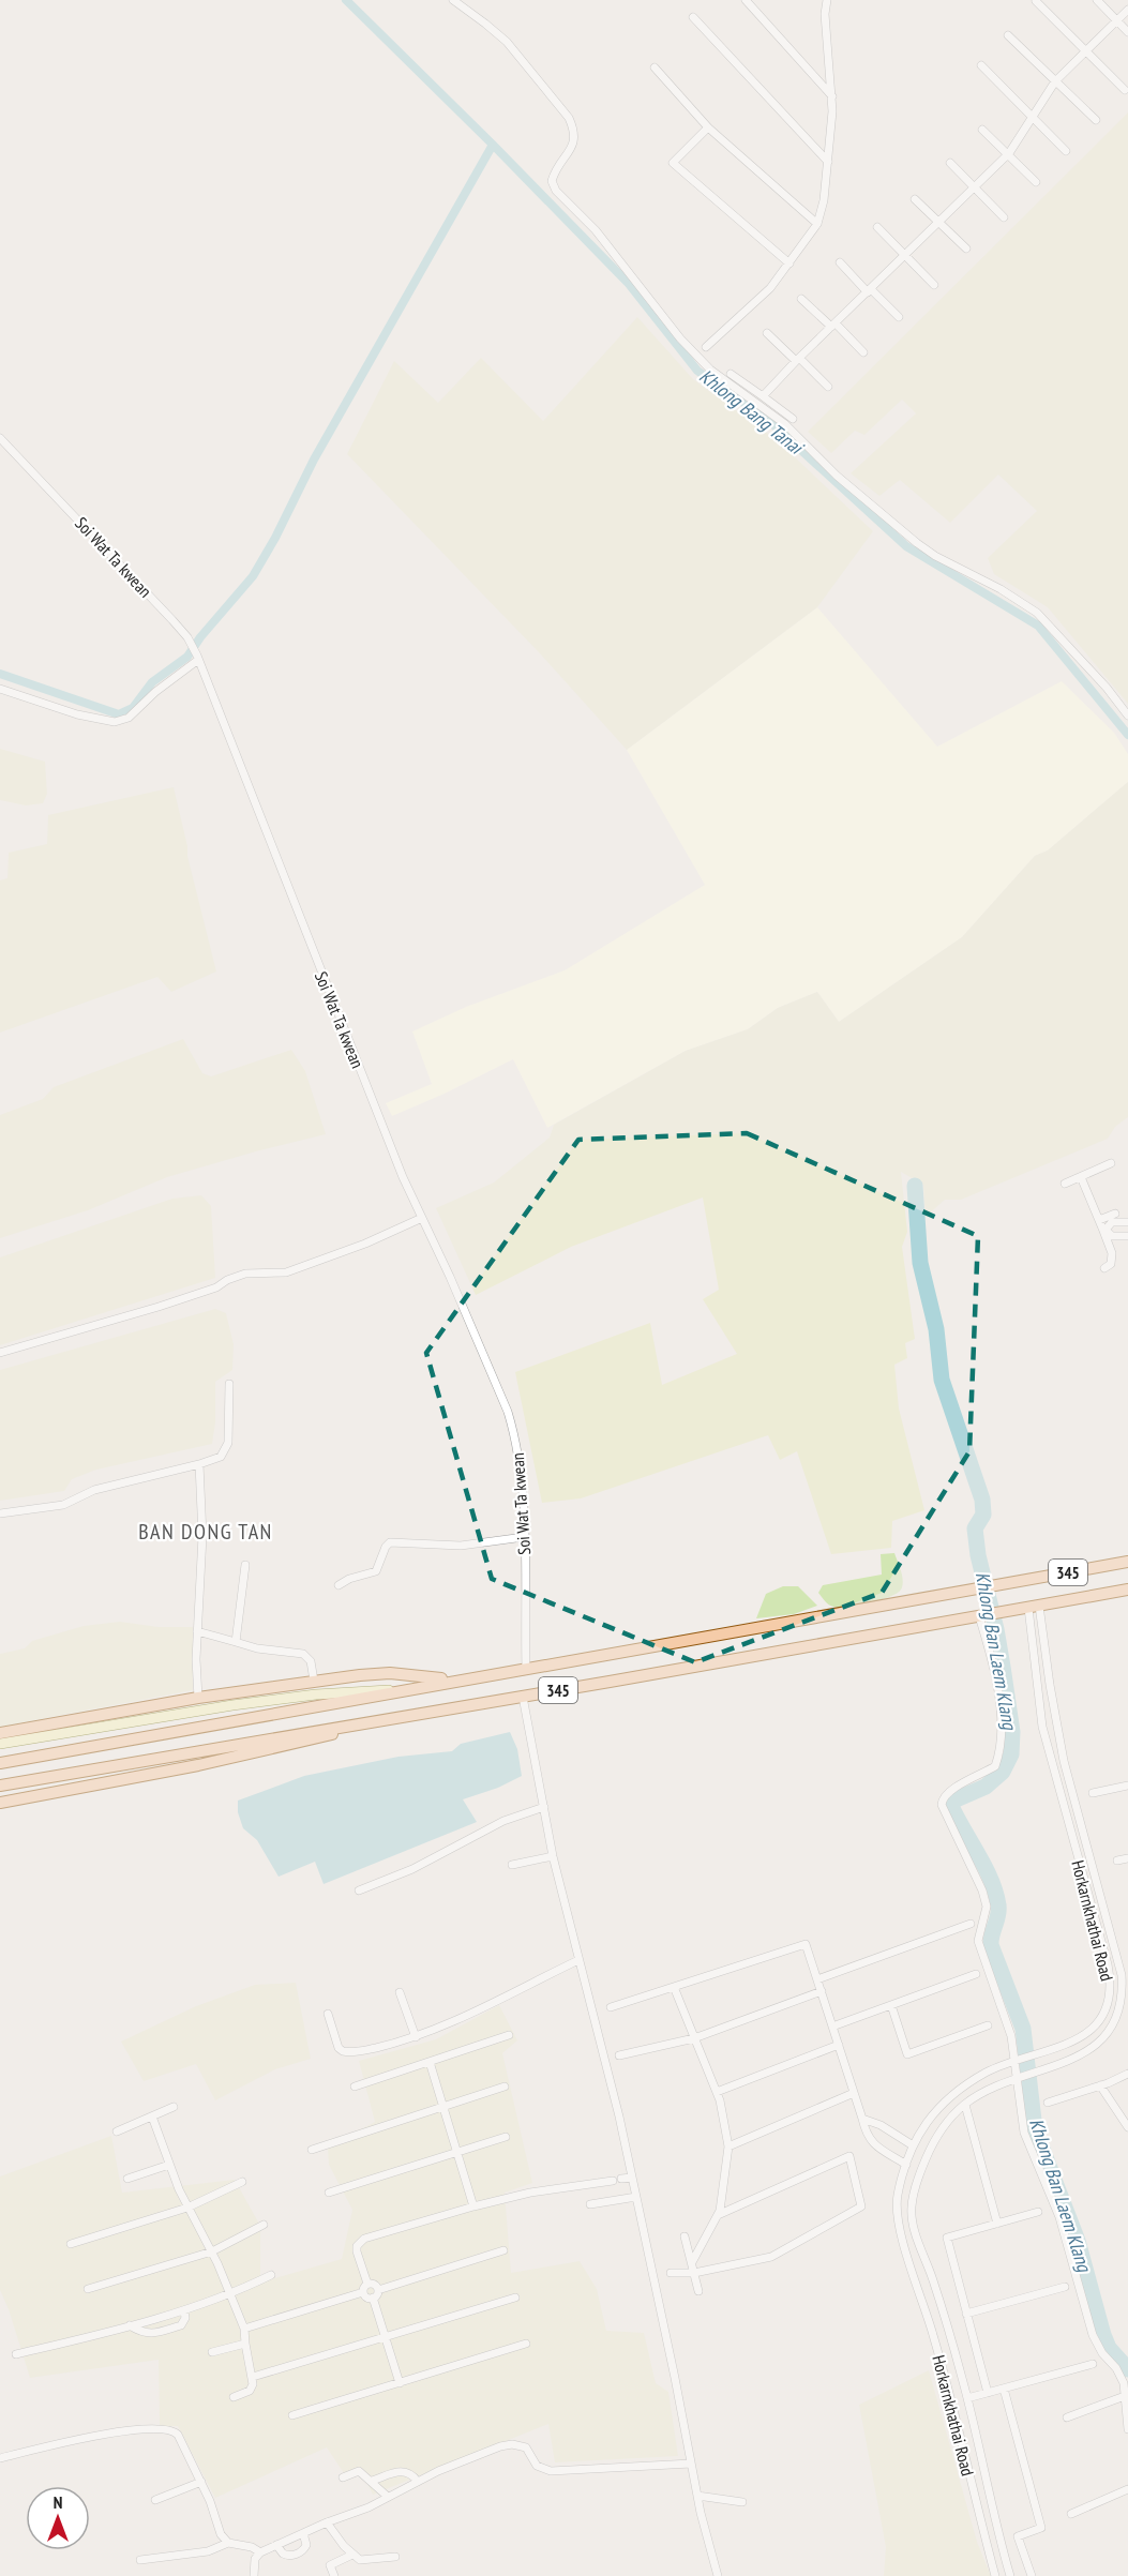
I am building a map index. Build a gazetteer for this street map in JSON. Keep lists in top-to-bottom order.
{
  "streets": {
    "main road": ["345"],
    "street": ["Soi Wat Ta kwean", "Horkarnkhathai Road"]
  },
  "crossings": [
    ["Soi Wat Ta kwean", "345"],
    ["345", "Horkarnkhathai Road"]
  ],
  "districts": ["BAN DONG TAN"],
  "water": ["Khlong Bang Tanai", "Khlong Ban Laem Klang"],
  "north": "top"
}
